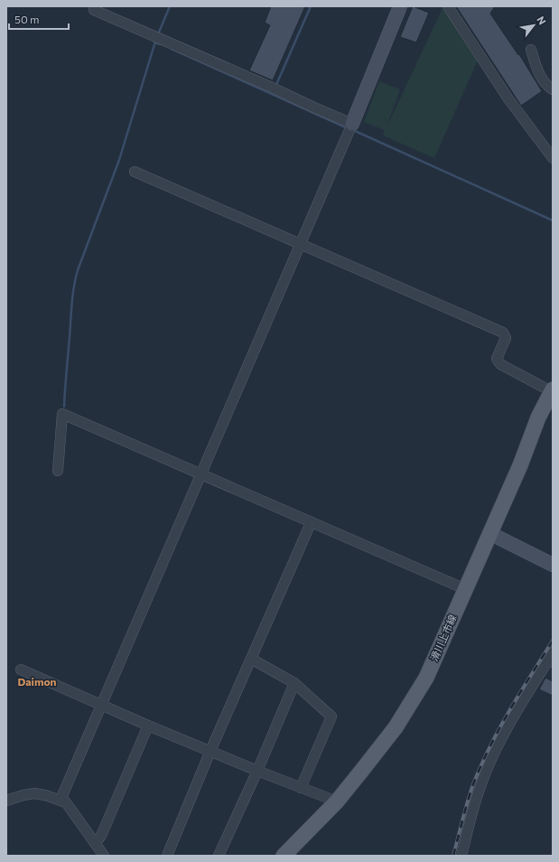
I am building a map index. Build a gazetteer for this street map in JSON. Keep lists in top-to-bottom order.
{
  "streets": {
    "main road": ["滑川上市線"]
  },
  "districts": ["Daimon"],
  "scale_bar": "50 m",
  "north": "top right"
}
